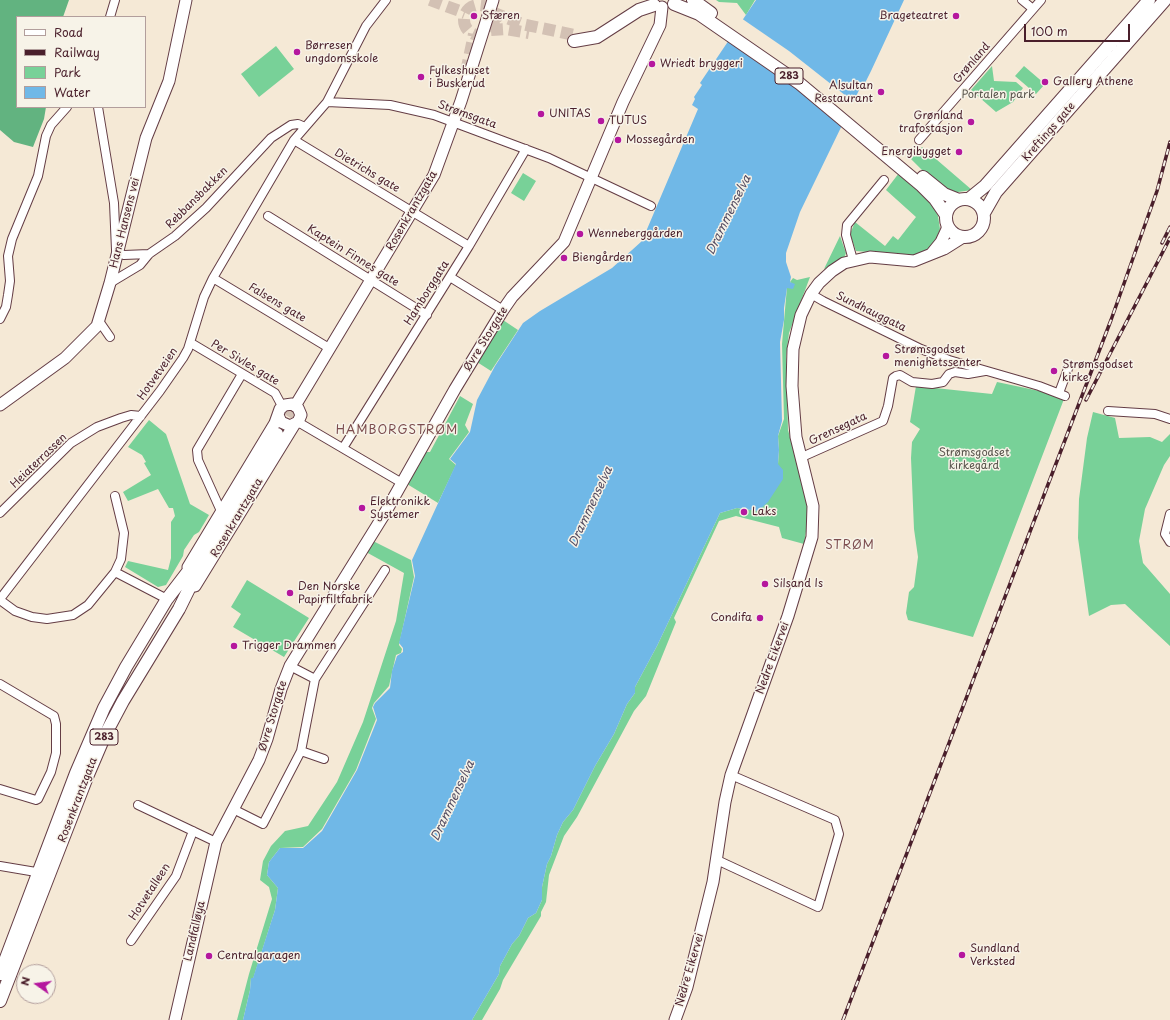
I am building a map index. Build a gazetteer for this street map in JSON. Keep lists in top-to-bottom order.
{
  "streets": {
    "main road": [
      "283",
      "Kreftings gate",
      "Rosenkrantzgata",
      "Hans Hansens vei",
      "Øvre Storgate",
      "Nedre Eikervei",
      "Landfalløya"
    ],
    "street": [
      "Grønland",
      "Strømsgata",
      "Dietrichs gate",
      "Rebbansbakken",
      "Kaptein Finnes gate",
      "Hamborggata",
      "Falsens gate",
      "Sundhauggata",
      "Per Sivles gate",
      "Hotvetveien",
      "Grensegata",
      "Heiaterrassen",
      "Hotvetalleen"
    ]
  },
  "crossings": [
    ["283", "Kreftings gate"],
    ["283", "Øvre Storgate"],
    ["Strømsgata", "Rosenkrantzgata"],
    ["Strømsgata", "Hamborggata"],
    ["Strømsgata", "Øvre Storgate"],
    ["Strømsgata", "Hotvetveien"],
    ["Dietrichs gate", "Rosenkrantzgata"],
    ["Dietrichs gate", "Hamborggata"],
    ["Dietrichs gate", "Hotvetveien"],
    ["Rebbansbakken", "Hans Hansens vei"],
    ["Rebbansbakken", "Hotvetveien"],
    ["Rosenkrantzgata", "Kaptein Finnes gate"],
    ["Rosenkrantzgata", "Falsens gate"],
    ["Rosenkrantzgata", "Per Sivles gate"],
    ["Kaptein Finnes gate", "Hamborggata"],
    ["Falsens gate", "Hotvetveien"],
    ["Sundhauggata", "Grensegata"],
    ["Sundhauggata", "Nedre Eikervei"],
    ["Øvre Storgate", "Landfalløya"],
    ["Per Sivles gate", "Hotvetveien"],
    ["Hotvetveien", "Heiaterrassen"],
    ["Grensegata", "Nedre Eikervei"]
  ],
  "districts": ["HAMBORGSTRØM", "STRØM"],
  "water": ["Drammenselva"],
  "parks": ["Portalen park", "Strømsgodset kirkegård"],
  "places": [
    "Sfæren",
    "Brageteatret",
    "Børresen ungdomsskole",
    "Wriedt bryggeri",
    "Fylkeshuset i Buskerud",
    "Gallery Athene",
    "Alsultan Restaurant",
    "UNITAS",
    "TUTUS",
    "Grønland trafostasjon",
    "Mossegården",
    "Energibygget",
    "Wenneberggården",
    "Biengården",
    "Strømsgodset menighetssenter",
    "Strømsgodset kirke",
    "Elektronikk Systemer",
    "Laks",
    "Silsand Is",
    "Den Norske Papirfiltfabrik",
    "Condifa",
    "Trigger Drammen",
    "Sundland Verksted",
    "Centralgaragen"
  ],
  "legend": [
    "Road",
    "Railway",
    "Park",
    "Water"
  ],
  "scale_bar": "100 m",
  "north": "left"
}
